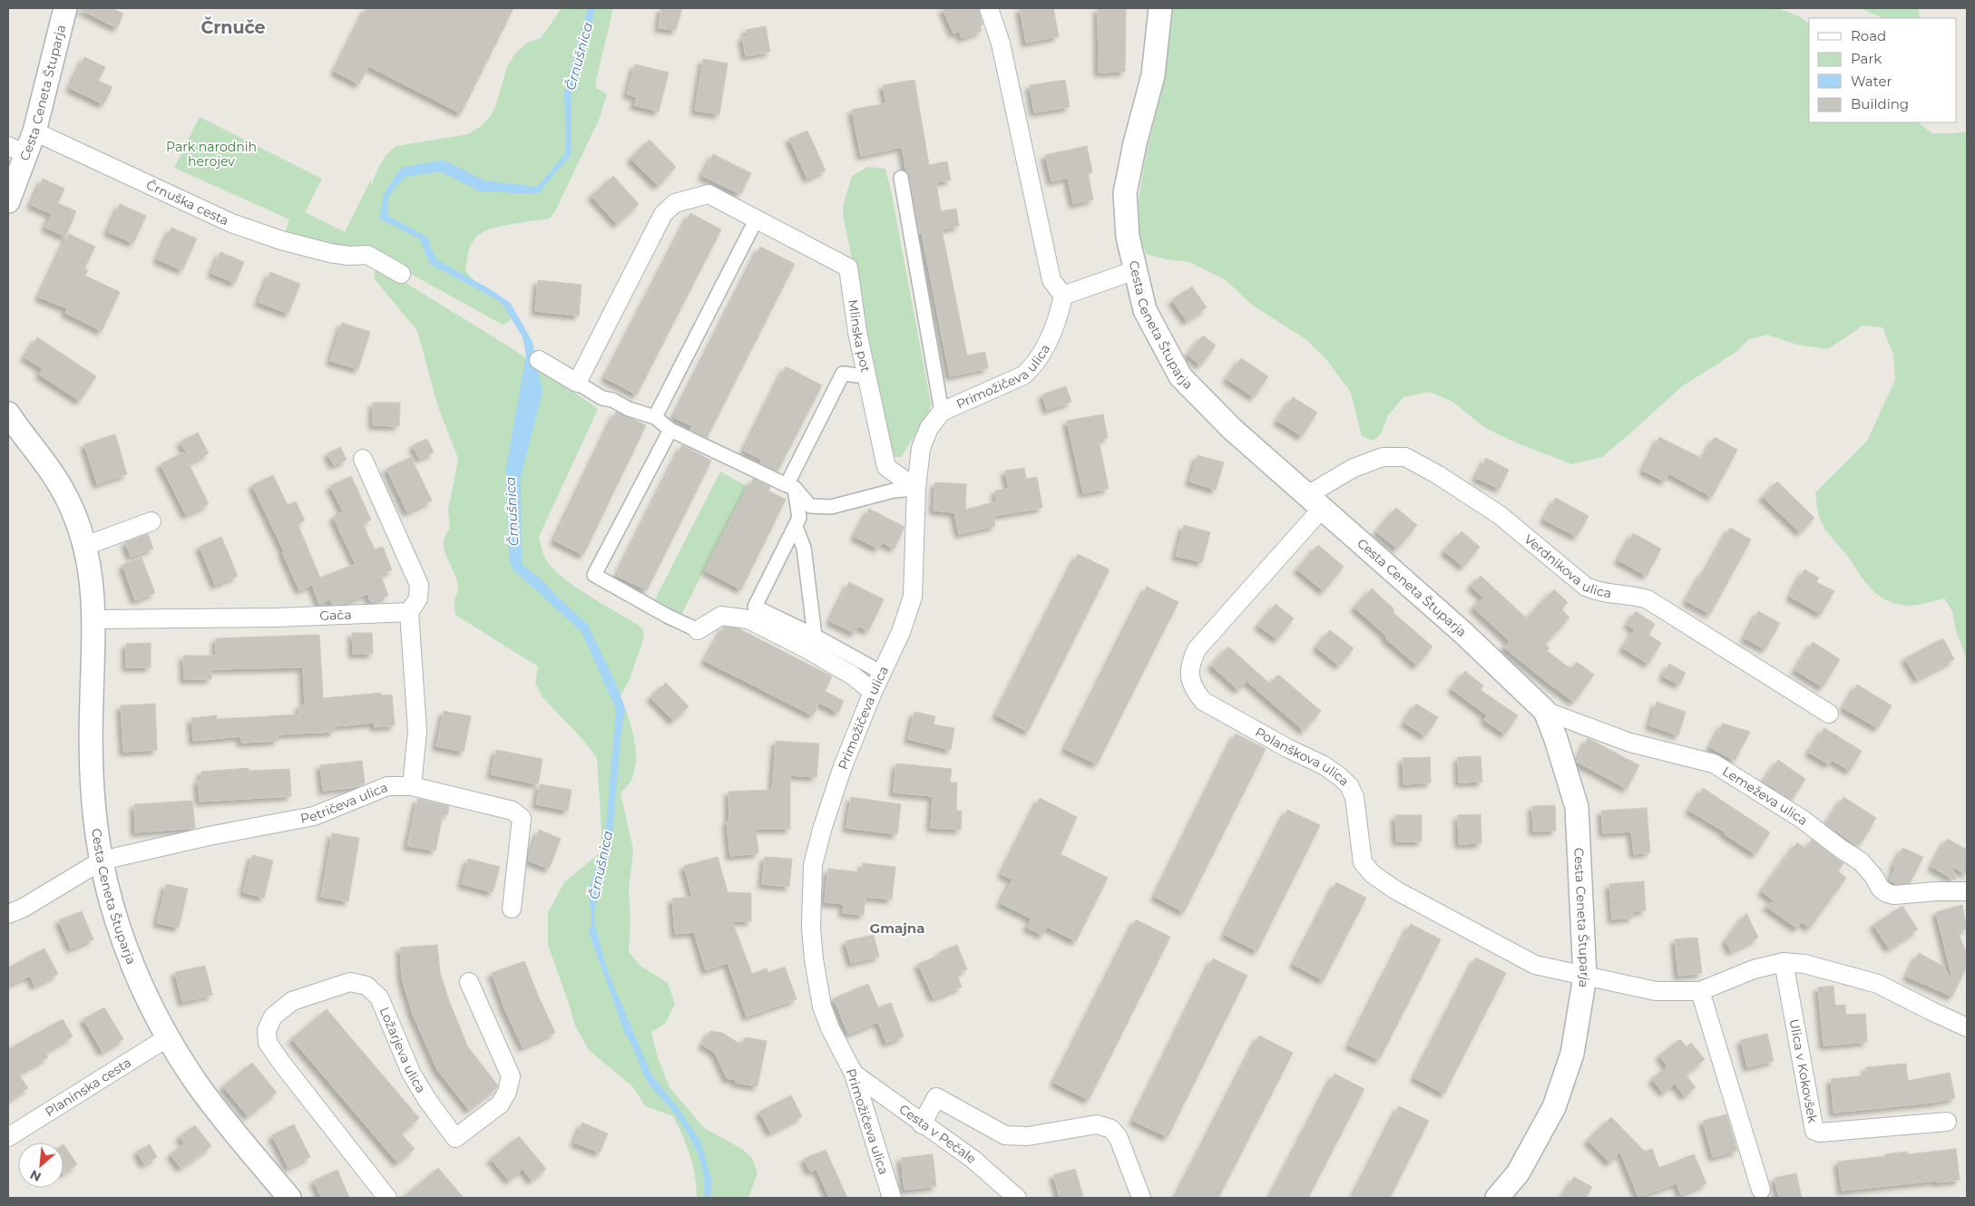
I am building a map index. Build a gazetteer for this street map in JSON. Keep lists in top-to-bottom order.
{
  "streets": {
    "street": [
      "Cesta Ceneta Štuparja",
      "Črnuška cesta",
      "Mlinska pot",
      "Primožičeva ulica",
      "Verdnikova ulica",
      "Gača",
      "Polanškova ulica",
      "Lemeževa ulica",
      "Petričeva ulica",
      "Ložarjeva ulica",
      "Ulica v Kokovšek",
      "Planinska cesta",
      "Cesta v Pečale"
    ]
  },
  "crossings": [
    ["Cesta Ceneta Štuparja", "Črnuška cesta"],
    ["Cesta Ceneta Štuparja", "Verdnikova ulica"],
    ["Cesta Ceneta Štuparja", "Gača"],
    ["Cesta Ceneta Štuparja", "Polanškova ulica"],
    ["Cesta Ceneta Štuparja", "Lemeževa ulica"],
    ["Cesta Ceneta Štuparja", "Petričeva ulica"],
    ["Cesta Ceneta Štuparja", "Planinska cesta"],
    ["Mlinska pot", "Primožičeva ulica"],
    ["Primožičeva ulica", "Cesta v Pečale"],
    ["Verdnikova ulica", "Polanškova ulica"]
  ],
  "districts": ["Črnuče", "Gmajna"],
  "water": ["Črnušnica"],
  "parks": ["Park narodnih herojev"],
  "legend": [
    "Road",
    "Park",
    "Water",
    "Building"
  ],
  "north": "bottom left"
}
